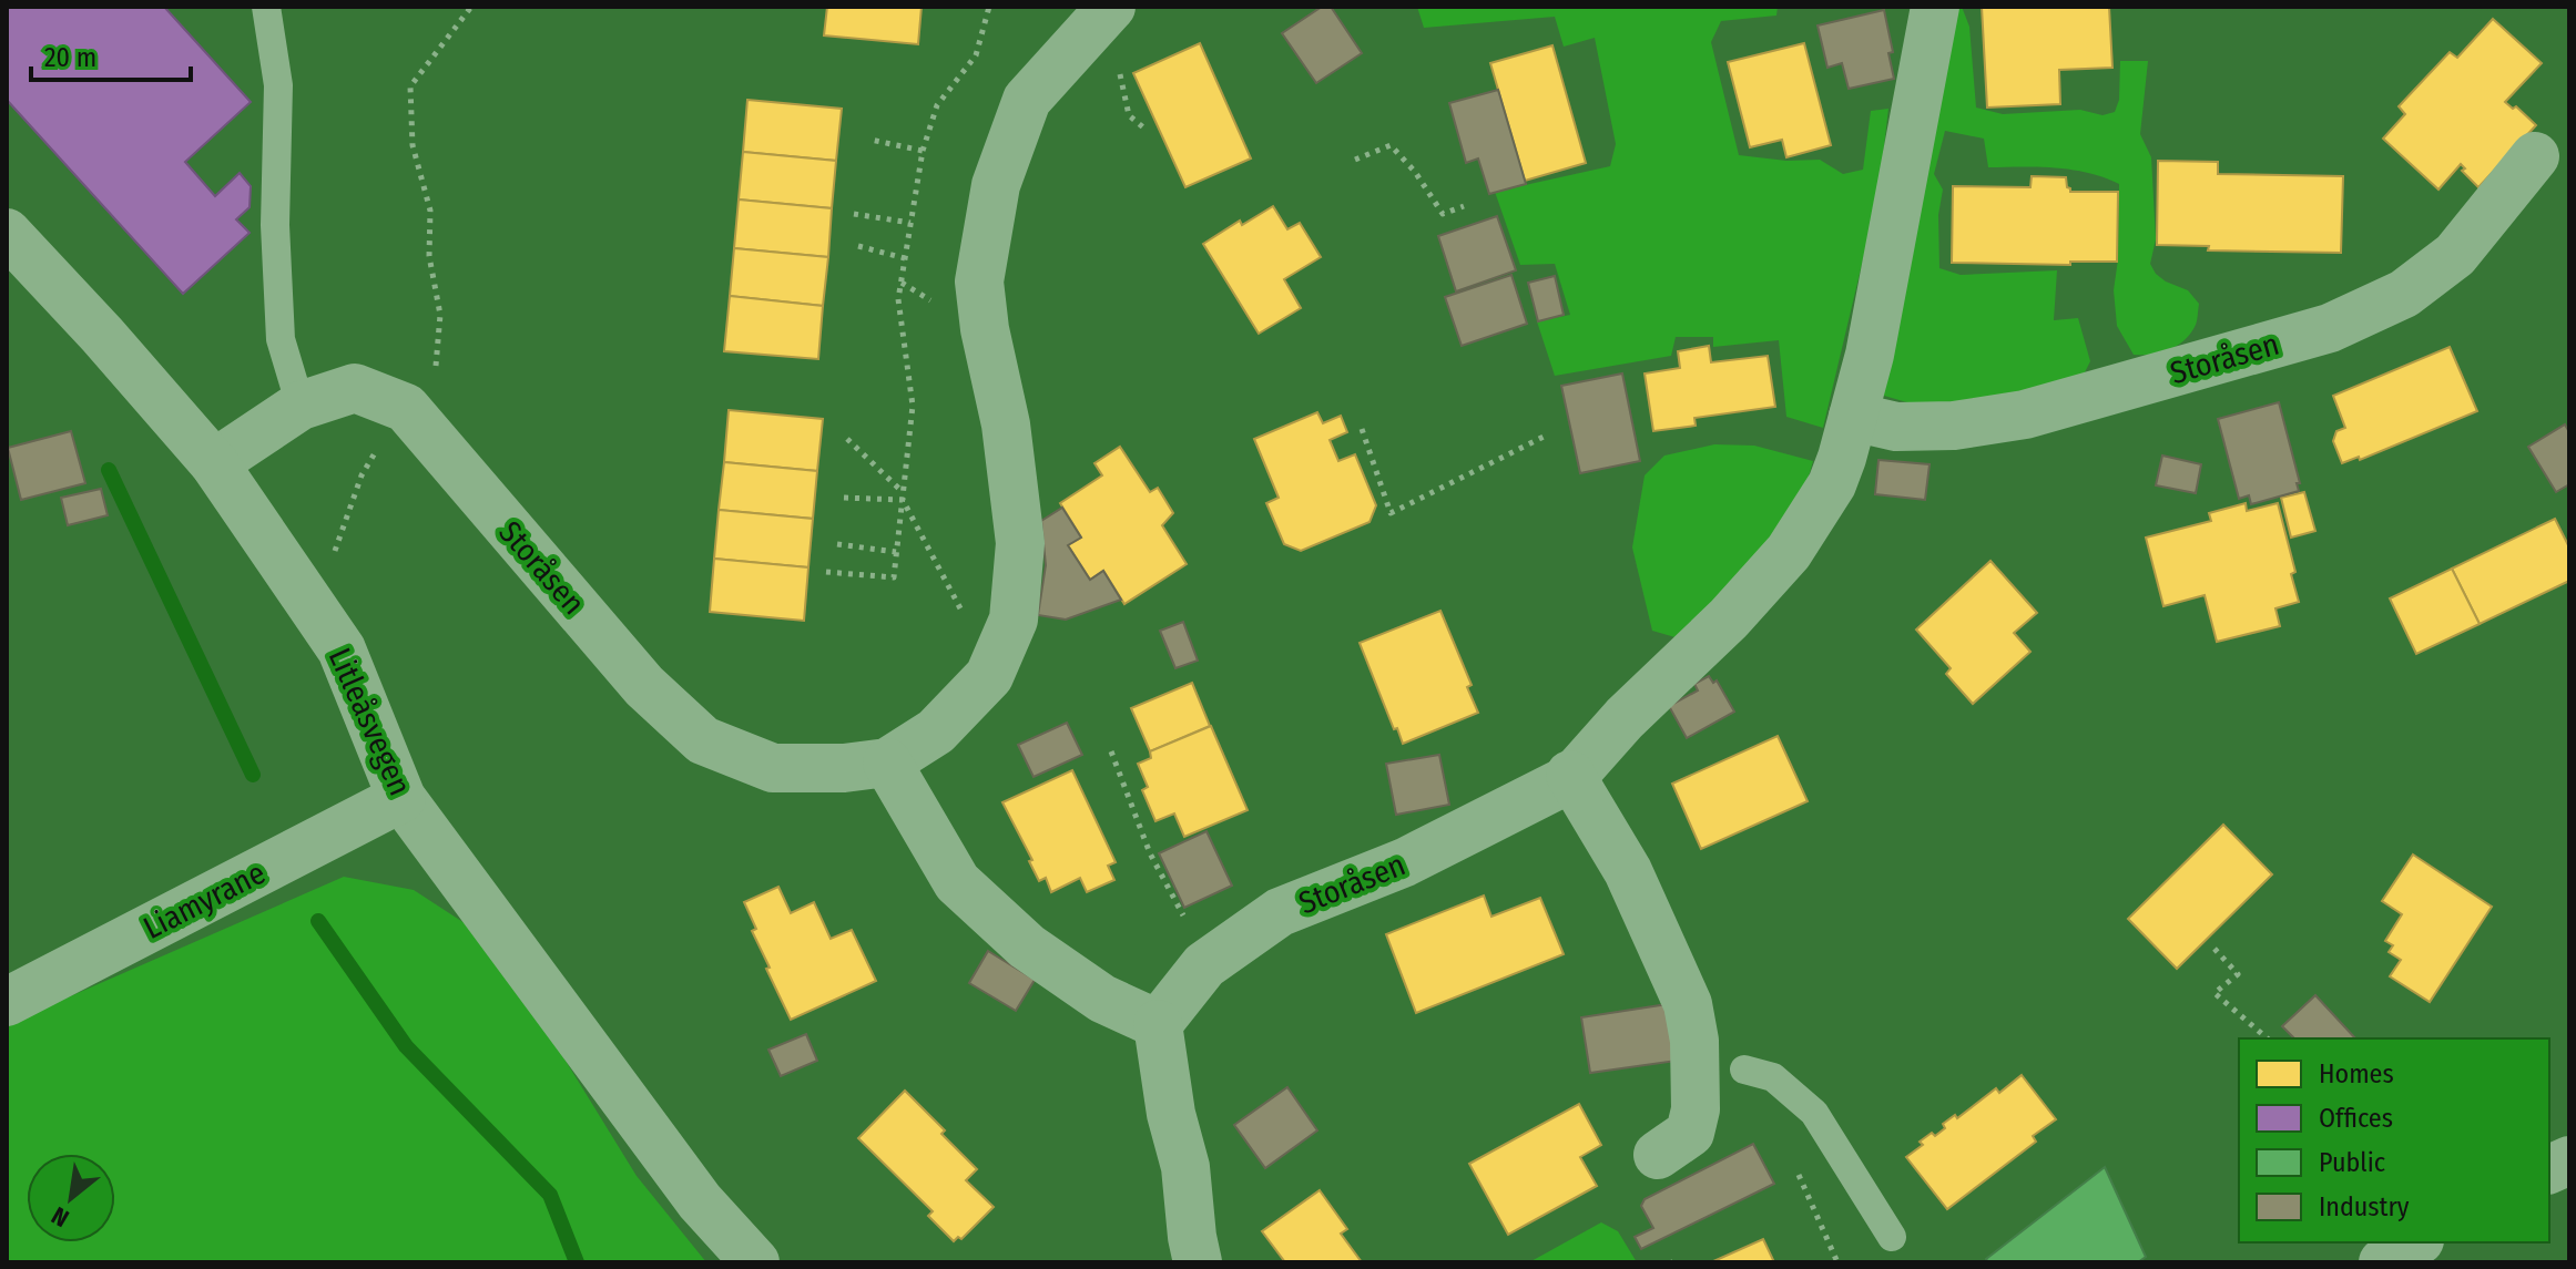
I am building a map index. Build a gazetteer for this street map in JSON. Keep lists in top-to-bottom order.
{
  "streets": {
    "street": ["Storåsen", "Litleåsvegen", "Liamyrane"]
  },
  "crossings": [
    ["Storåsen", "Litleåsvegen"],
    ["Litleåsvegen", "Liamyrane"]
  ],
  "legend": [
    "Homes",
    "Offices",
    "Public",
    "Industry"
  ],
  "scale_bar": "20 m",
  "north": "bottom left"
}
